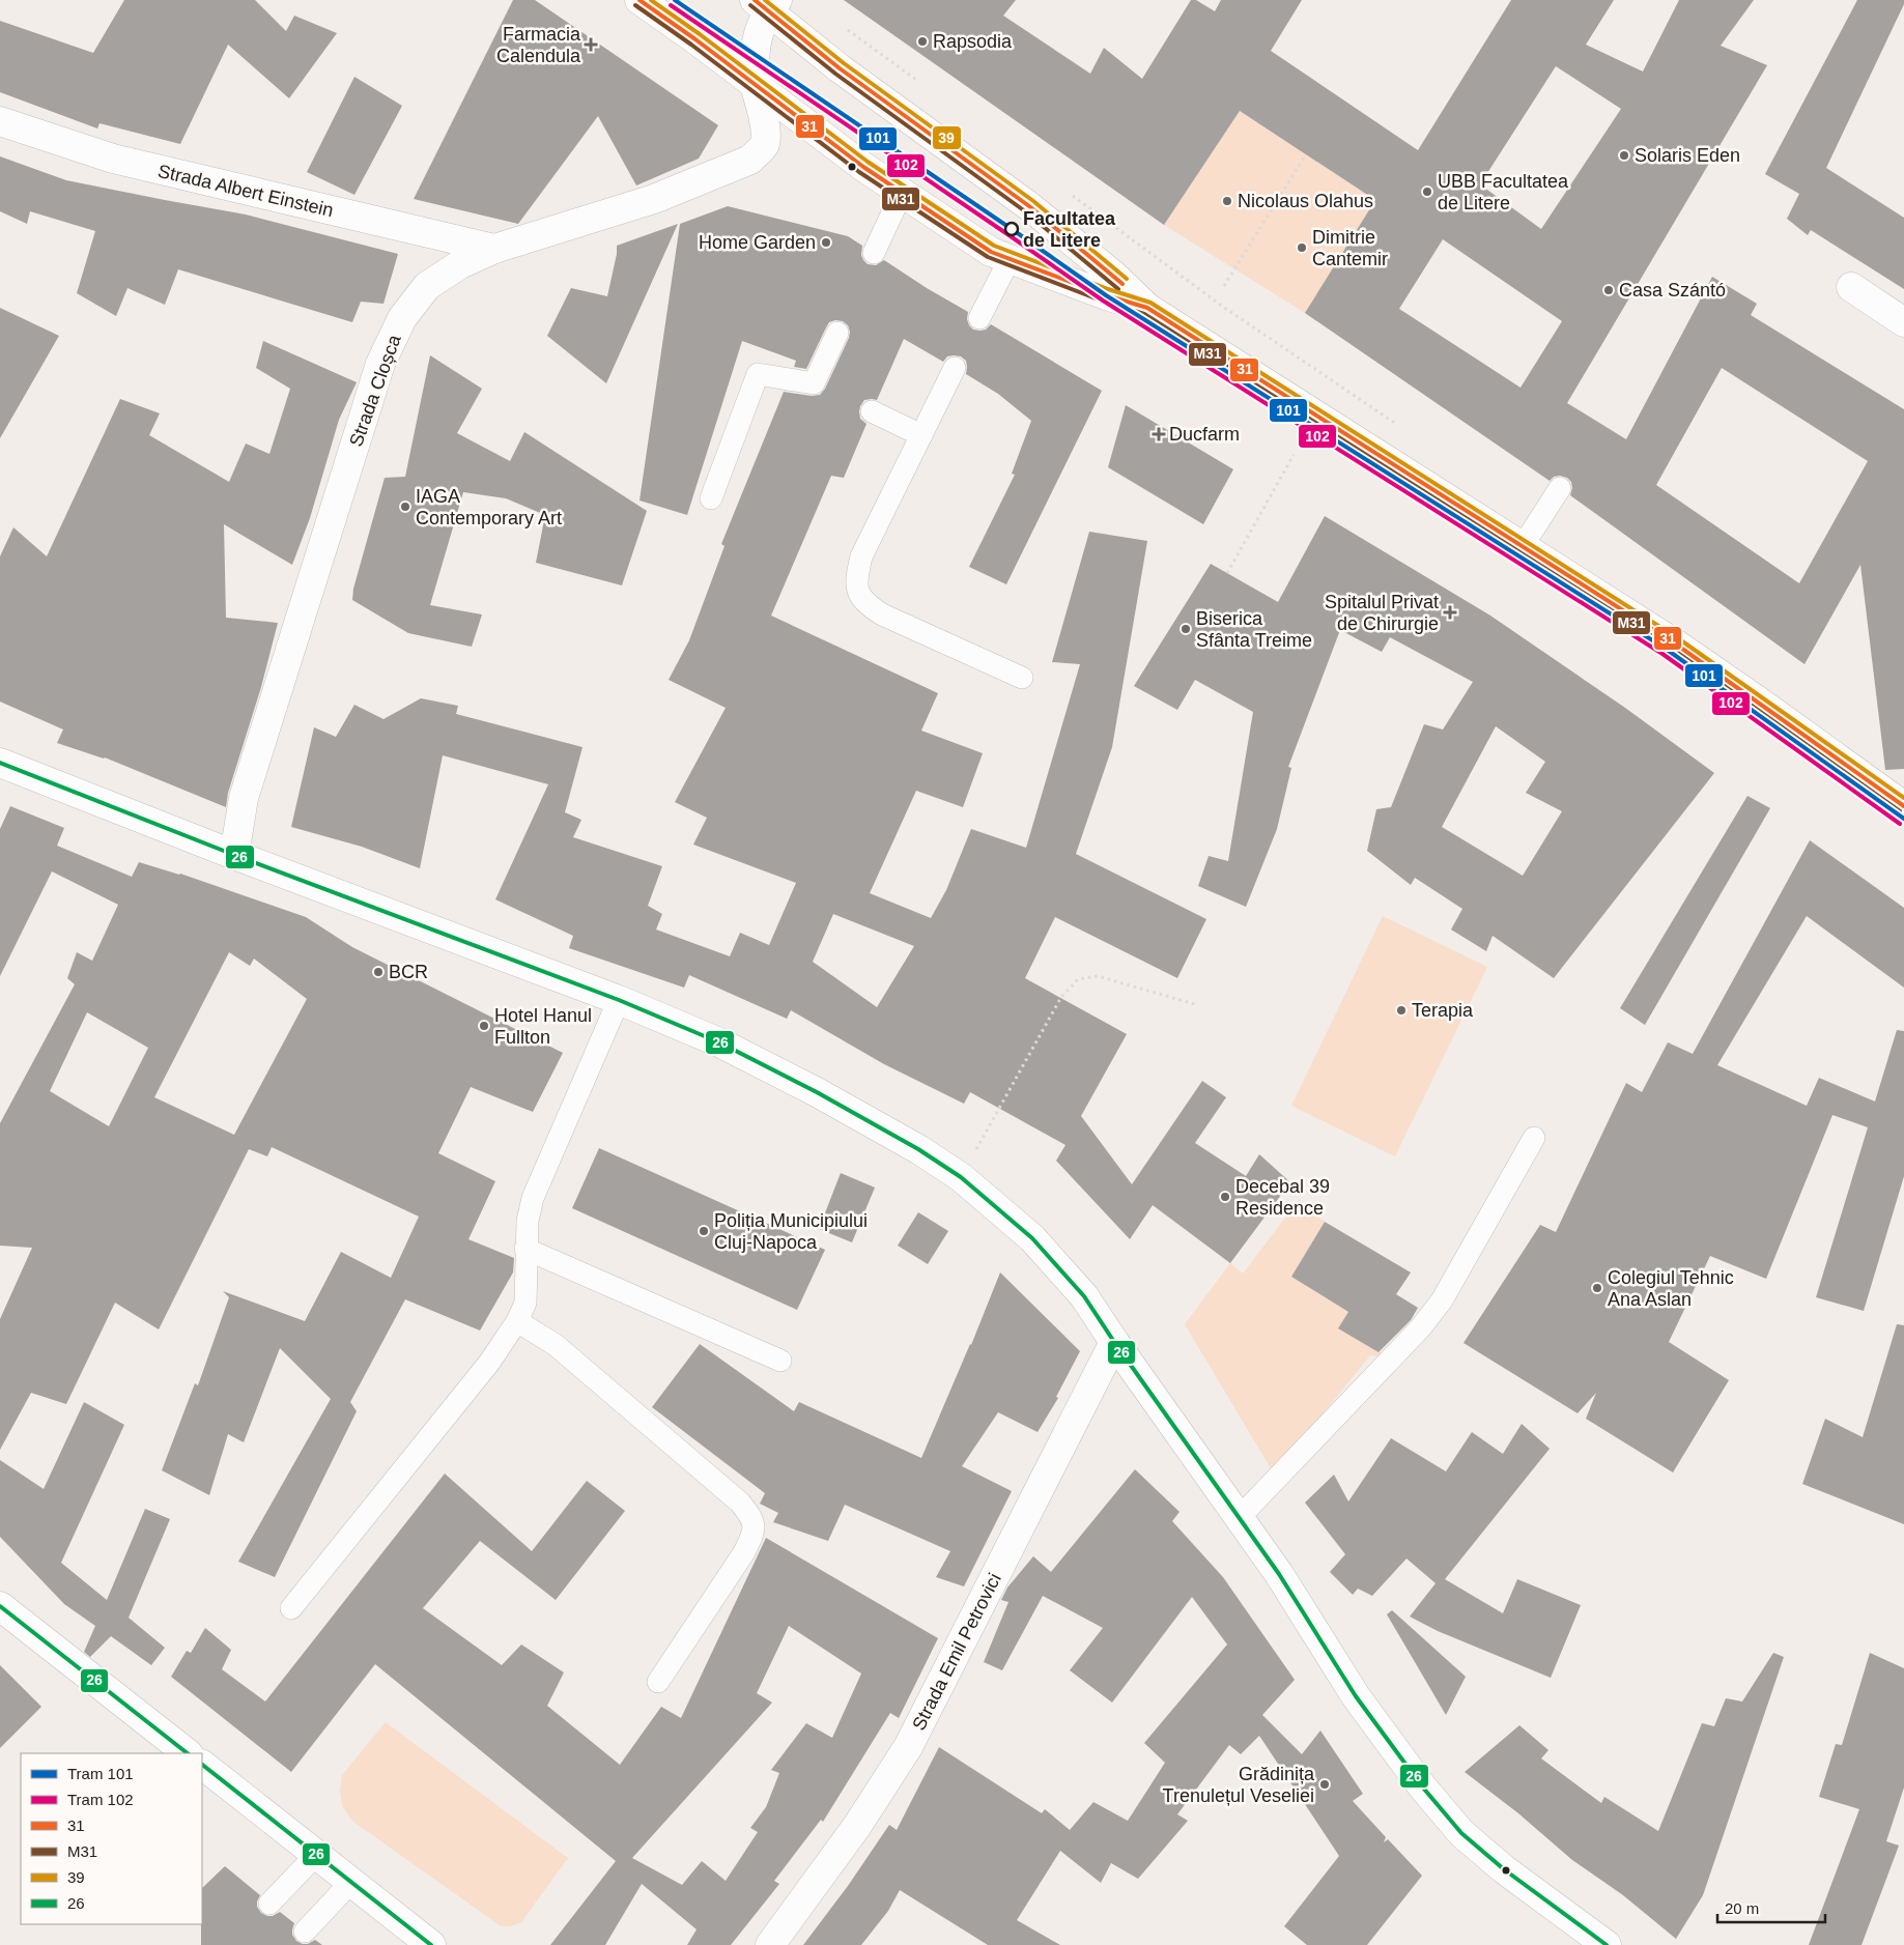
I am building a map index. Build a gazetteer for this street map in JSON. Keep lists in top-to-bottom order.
{
  "streets": {
    "street": ["Strada Albert Einstein", "Strada Cloșca", "Strada Emil Petrovici"]
  },
  "crossings": [
    ["Strada Albert Einstein", "Strada Cloșca"]
  ],
  "places": {
    "other": [
      "Rapsodia",
      "Solaris Eden",
      "UBB Facultatea de Litere",
      "Nicolaus Olahus",
      "Facultatea de Litere",
      "Home Garden",
      "Dimitrie Cantemir",
      "Casa Szántó",
      "IAGA Contemporary Art",
      "Biserica Sfânta Treime",
      "BCR",
      "Terapia",
      "Hotel Hanul Fullton",
      "Decebal 39 Residence",
      "Poliția Municipiului Cluj-Napoca",
      "Colegiul Tehnic Ana Aslan",
      "Grădinița Trenulețul Veseliei"
    ],
    "health": ["Farmacia Calendula", "Ducfarm", "Spitalul Privat de Chirurgie"]
  },
  "lines": [
    "tram line 101",
    "transit line 31",
    "transit line 39",
    "tram line 102",
    "transit line M31",
    "transit line 26"
  ],
  "legend": [
    "Tram 101",
    "Tram 102",
    "31",
    "M31",
    "39",
    "26"
  ],
  "scale_bar": "20 m"
}
